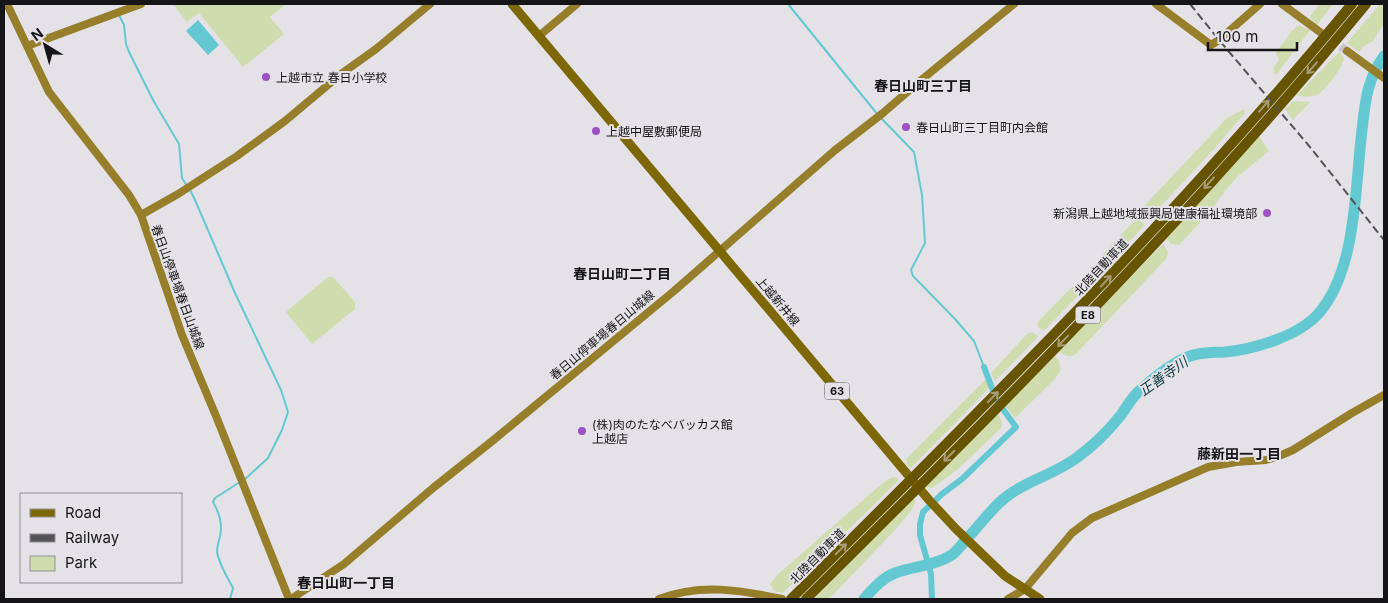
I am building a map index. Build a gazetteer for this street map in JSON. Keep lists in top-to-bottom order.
{
  "streets": {
    "highway": ["北陸自動車道", "E8"],
    "main road": ["春日山停車場春日山城線", "上越新井線", "63"]
  },
  "crossings": [
    ["春日山停車場春日山城線", "上越新井線"]
  ],
  "districts": [
    "春日山町三丁目",
    "春日山町二丁目",
    "藤新田一丁目",
    "春日山町一丁目"
  ],
  "water": ["正善寺川"],
  "places": [
    "上越市立 春日小学校",
    "春日山町三丁目町内会館",
    "上越中屋敷郵便局",
    "新潟県上越地域振興局健康福祉環境部",
    "(株)肉のたなべバッカス館 上越店"
  ],
  "legend": ["Road", "Railway", "Park"],
  "scale_bar": "100 m",
  "north": "top left"
}
